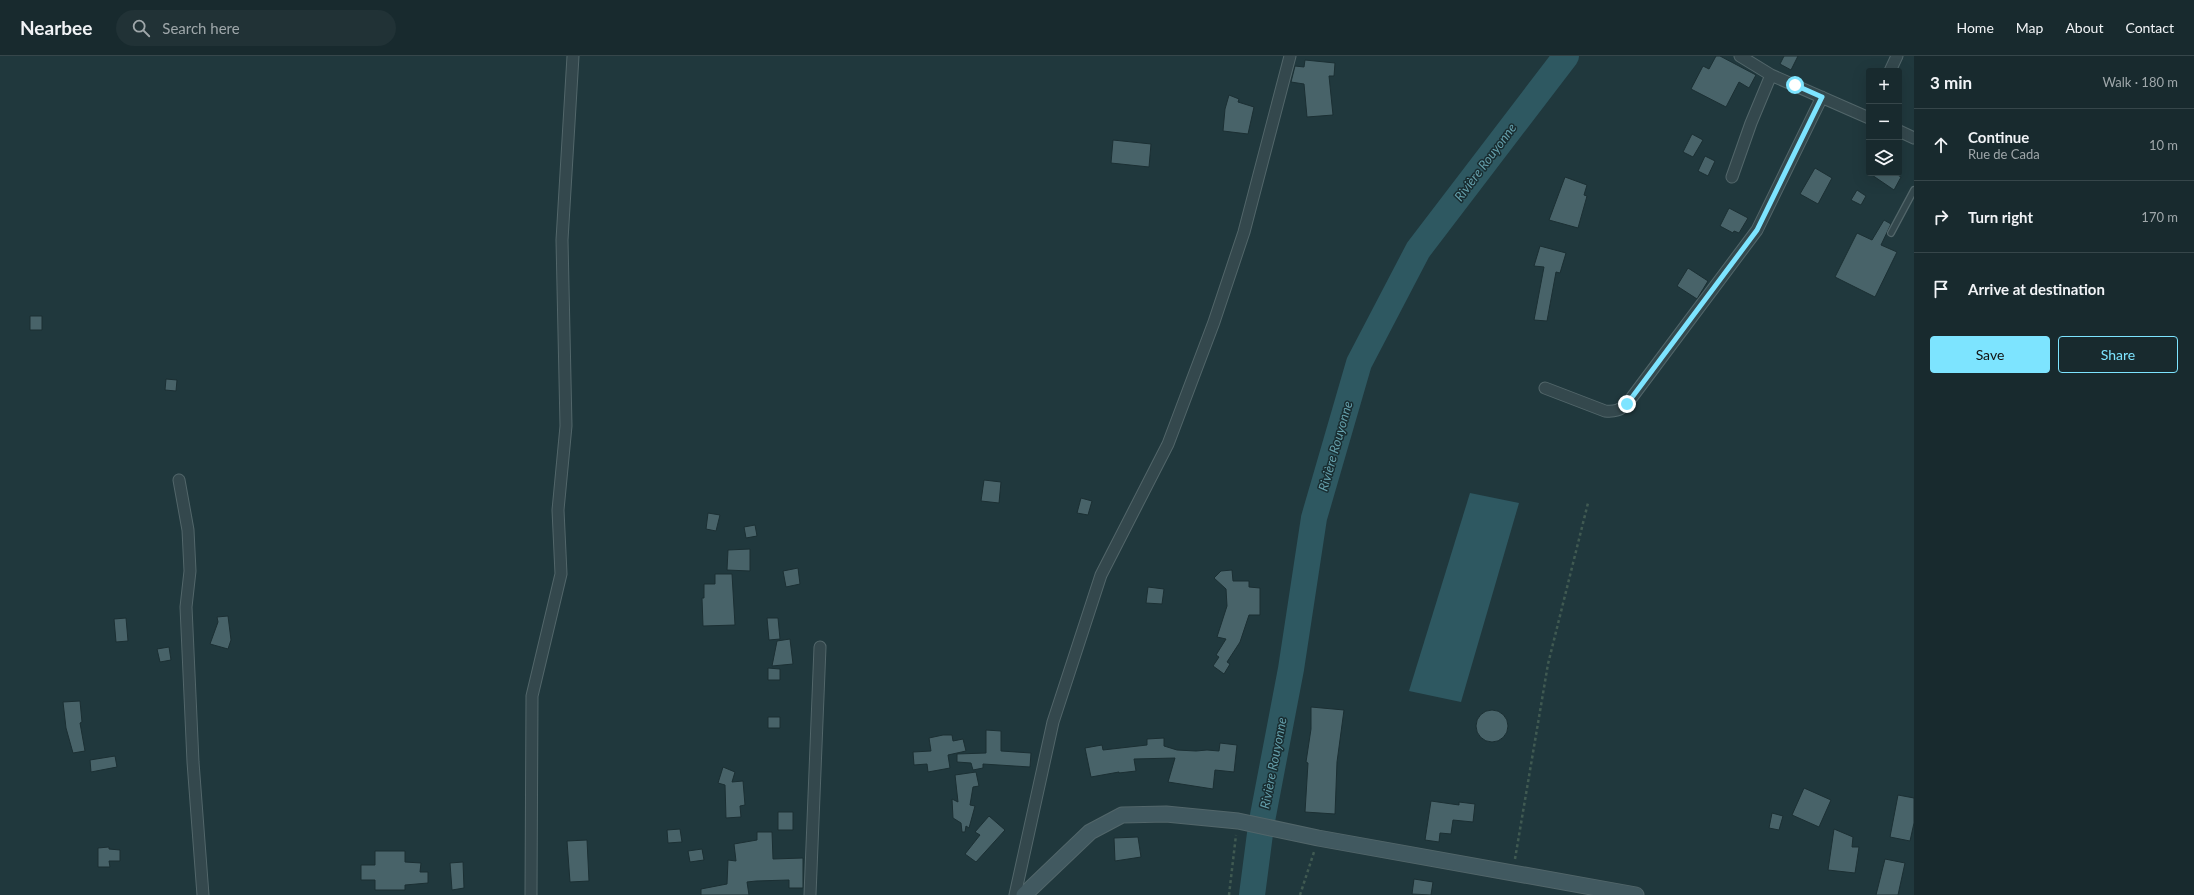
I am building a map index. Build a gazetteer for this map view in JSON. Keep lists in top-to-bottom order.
{
  "water": ["Rivière Rouyonne"],
  "page": {
    "header": "Nearbee",
    "search": "Search here",
    "nav": [
      "Home",
      "Map",
      "About",
      "Contact"
    ],
    "heading": ["3 min", "Walk · 180 m"],
    "map_buttons": ["+", "−"],
    "list": [
      ["Continue", "Rue de Cada", "10 m"],
      ["Turn right", "170 m"],
      "Arrive at destination"
    ],
    "buttons": ["Save", "Share"]
  }
}
